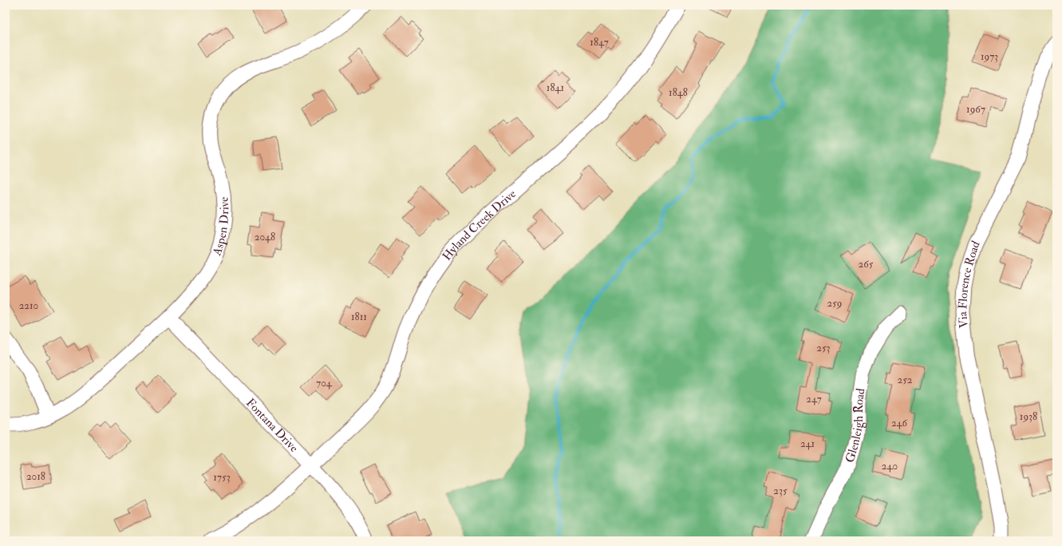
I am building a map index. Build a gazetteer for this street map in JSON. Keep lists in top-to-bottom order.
{
  "streets": {
    "street": [
      "Aspen Drive",
      "Hyland Creek Drive",
      "Via Florence Road",
      "Glenleigh Road",
      "Fontana Drive"
    ]
  },
  "crossings": [
    ["Aspen Drive", "Fontana Drive"],
    ["Hyland Creek Drive", "Fontana Drive"]
  ],
  "house_numbers": [
    "1847",
    "1973",
    "1841",
    "1848",
    "1967",
    "2048",
    "265",
    "259",
    "2210",
    "1811",
    "253",
    "252",
    "704",
    "247",
    "1938",
    "246",
    "241",
    "240",
    "2018",
    "1753",
    "235"
  ]
}
